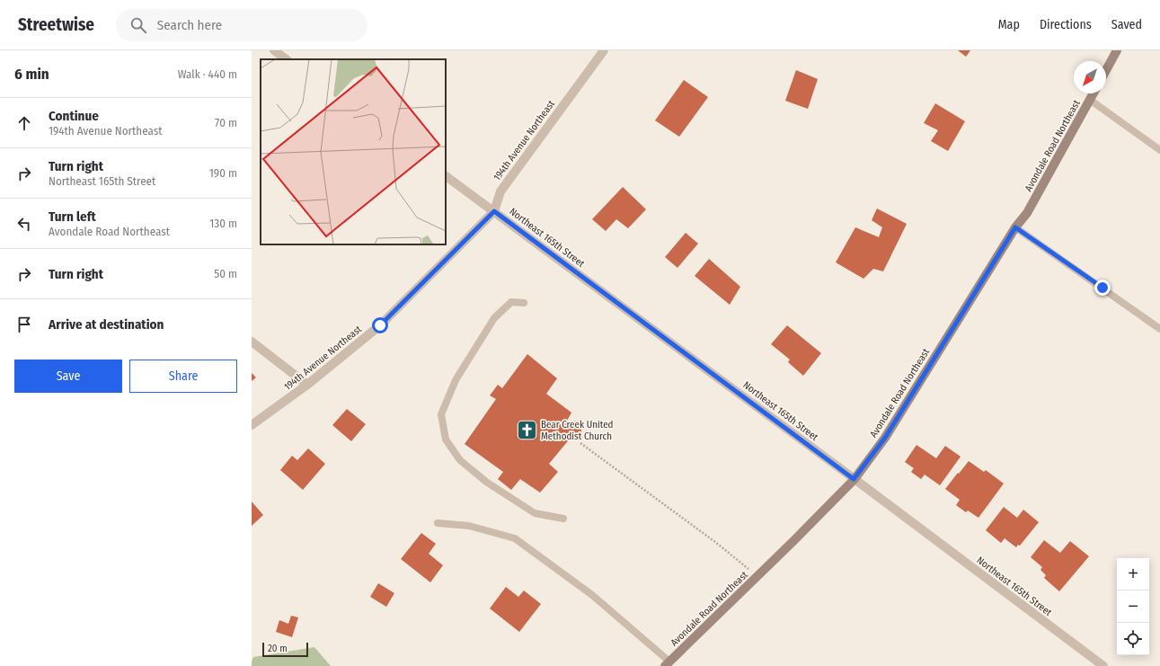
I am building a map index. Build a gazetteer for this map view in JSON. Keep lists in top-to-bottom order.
{
  "streets": {
    "main road": ["Avondale Road Northeast"],
    "street": ["194th Avenue Northeast", "Northeast 165th Street"]
  },
  "crossings": [
    ["194th Avenue Northeast", "Northeast 165th Street"],
    ["Avondale Road Northeast", "Northeast 165th Street"]
  ],
  "places": {
    "church": ["Bear Creek United Methodist Church"]
  },
  "scale_bar": "20 m",
  "north": "bottom left",
  "page": {
    "header": "Streetwise",
    "search": "Search here",
    "nav": ["Map", "Directions", "Saved"],
    "heading": ["6 min", "Walk · 440 m"],
    "list": [
      ["Continue", "194th Avenue Northeast", "70 m"],
      ["Turn right", "Northeast 165th Street", "190 m"],
      ["Turn left", "Avondale Road Northeast", "130 m"],
      ["Turn right", "50 m"],
      "Arrive at destination"
    ],
    "buttons": ["Save", "Share"],
    "map_buttons": ["+", "−"],
    "scale": "20 m"
  }
}
